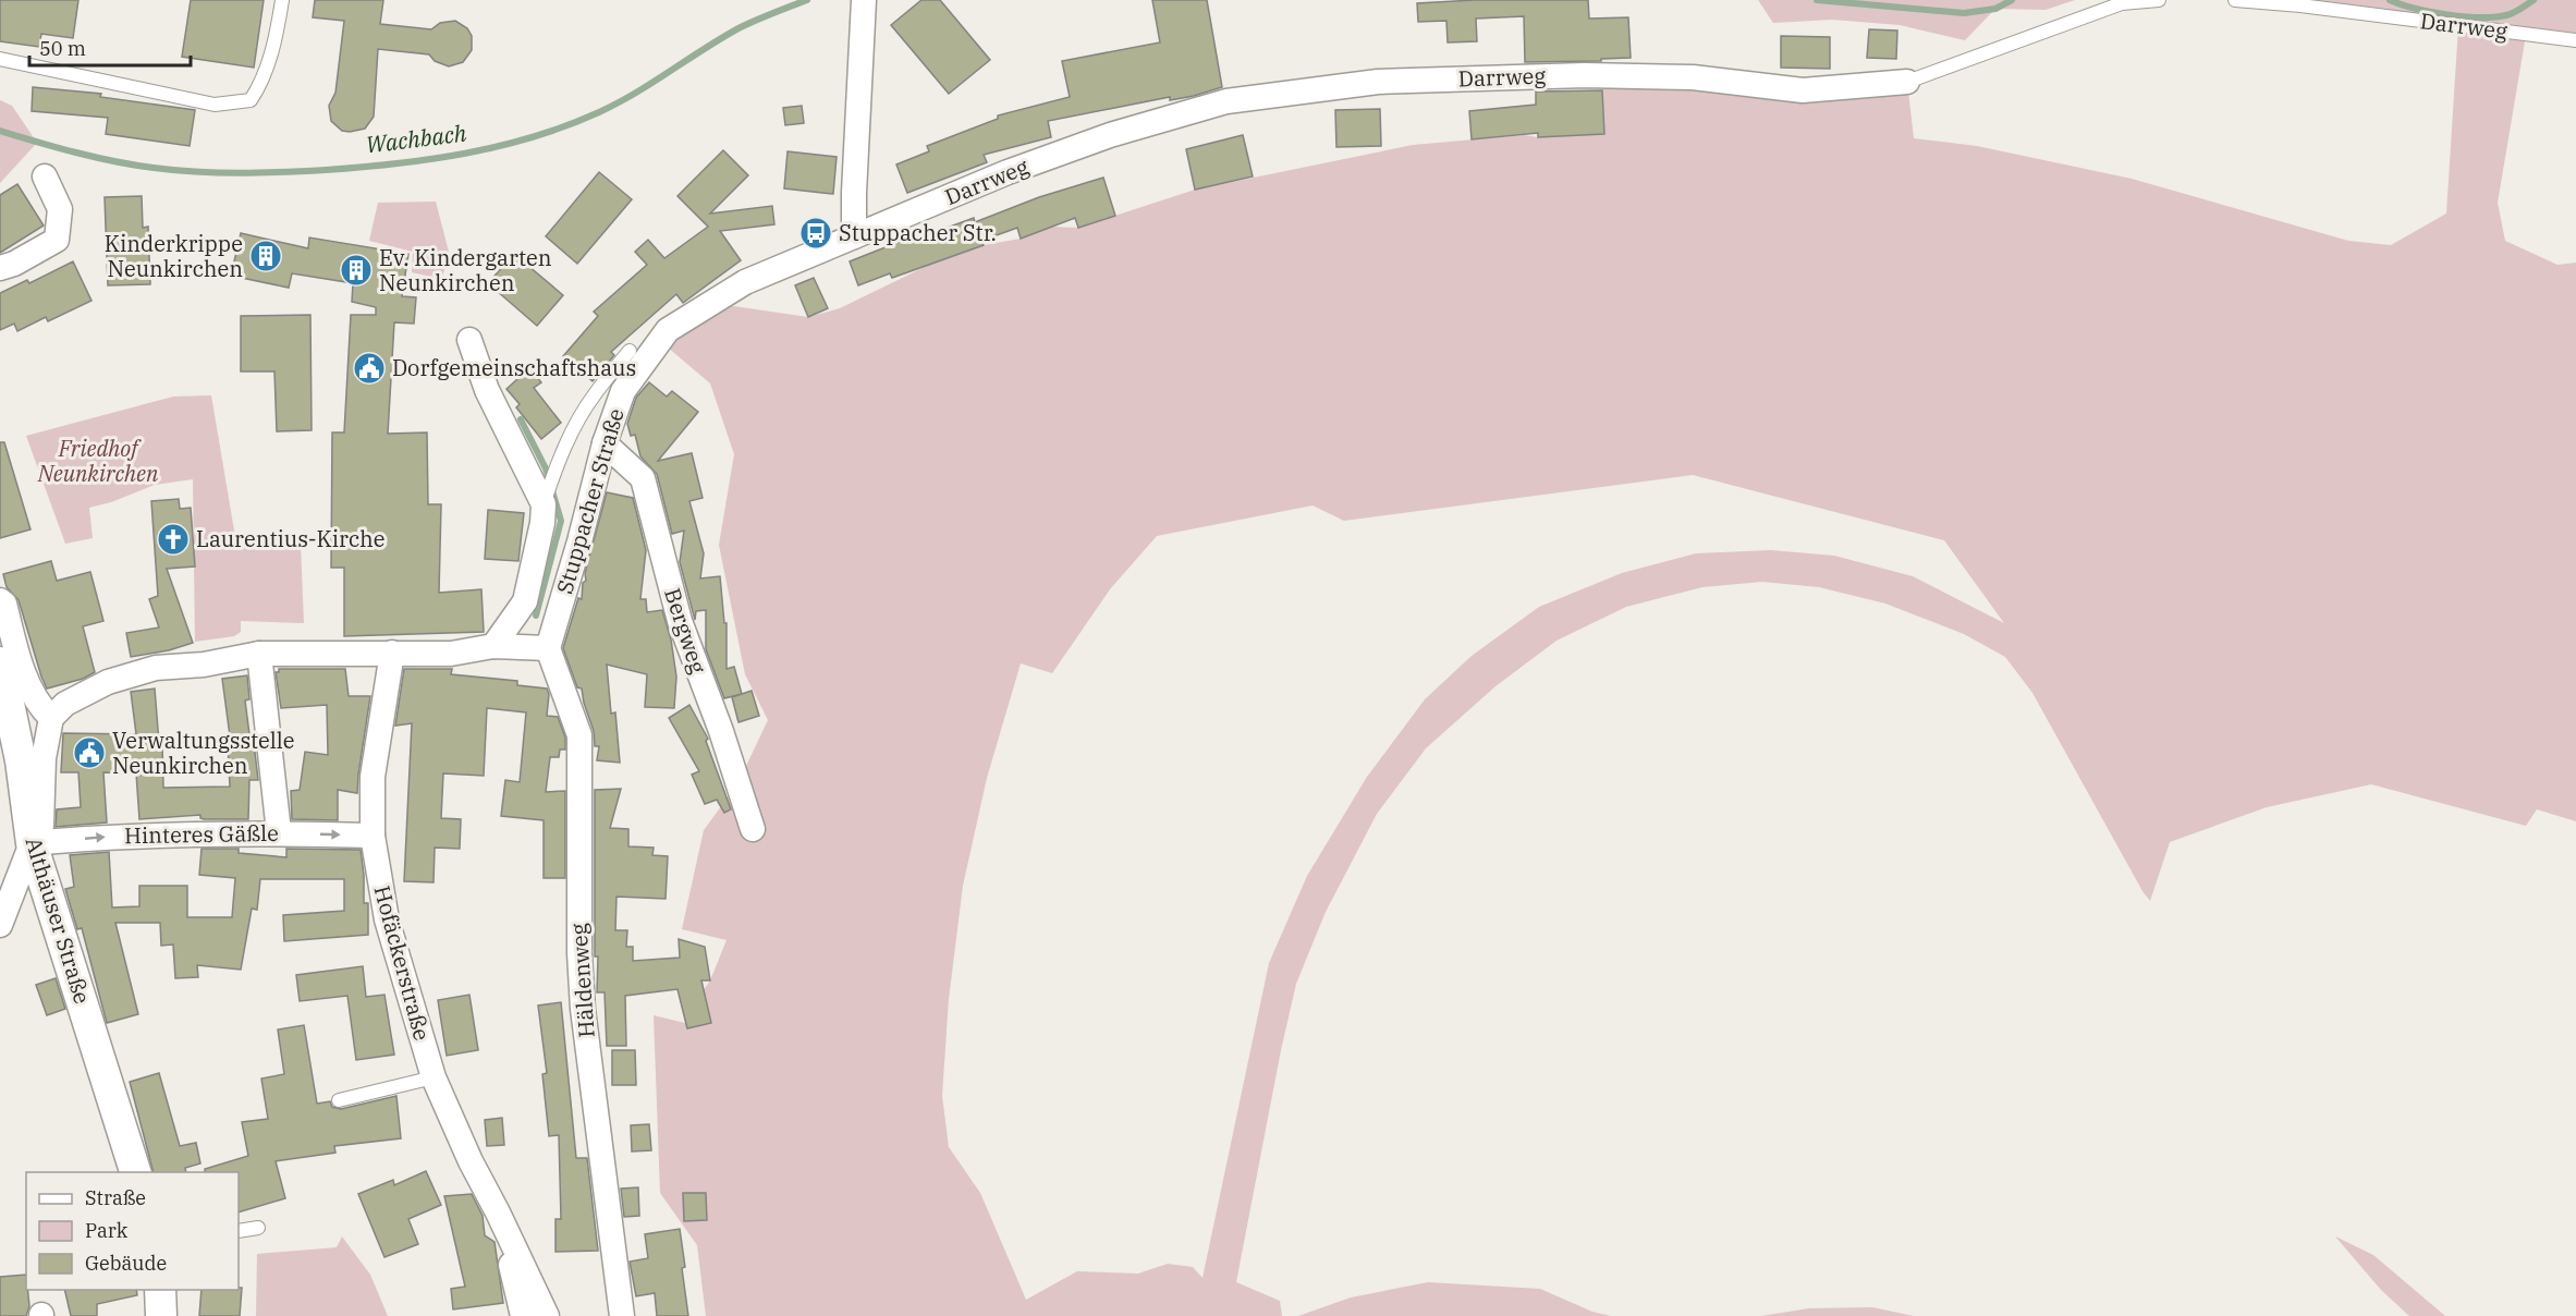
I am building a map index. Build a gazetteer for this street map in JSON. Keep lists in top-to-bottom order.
{
  "streets": {
    "street": [
      "Darrweg",
      "Stuppacher Straße",
      "Bergweg",
      "Hinteres Gäßle",
      "Althäuser Straße",
      "Hofäckerstraße",
      "Häldenweg"
    ]
  },
  "crossings": [
    ["Darrweg", "Stuppacher Straße"],
    ["Stuppacher Straße", "Bergweg"],
    ["Stuppacher Straße", "Häldenweg"],
    ["Hinteres Gäßle", "Althäuser Straße"],
    ["Hinteres Gäßle", "Hofäckerstraße"]
  ],
  "water": ["Wachbach"],
  "parks": ["Friedhof Neunkirchen"],
  "places": {
    "bus stop": ["Stuppacher Str."],
    "building": ["Kinderkrippe Neunkirchen", "Ev. Kindergarten Neunkirchen"],
    "public building": ["Dorfgemeinschaftshaus", "Verwaltungsstelle Neunkirchen"],
    "church": ["Laurentius-Kirche"]
  },
  "legend": ["Straße", "Park", "Gebäude"],
  "scale_bar": "50 m"
}
